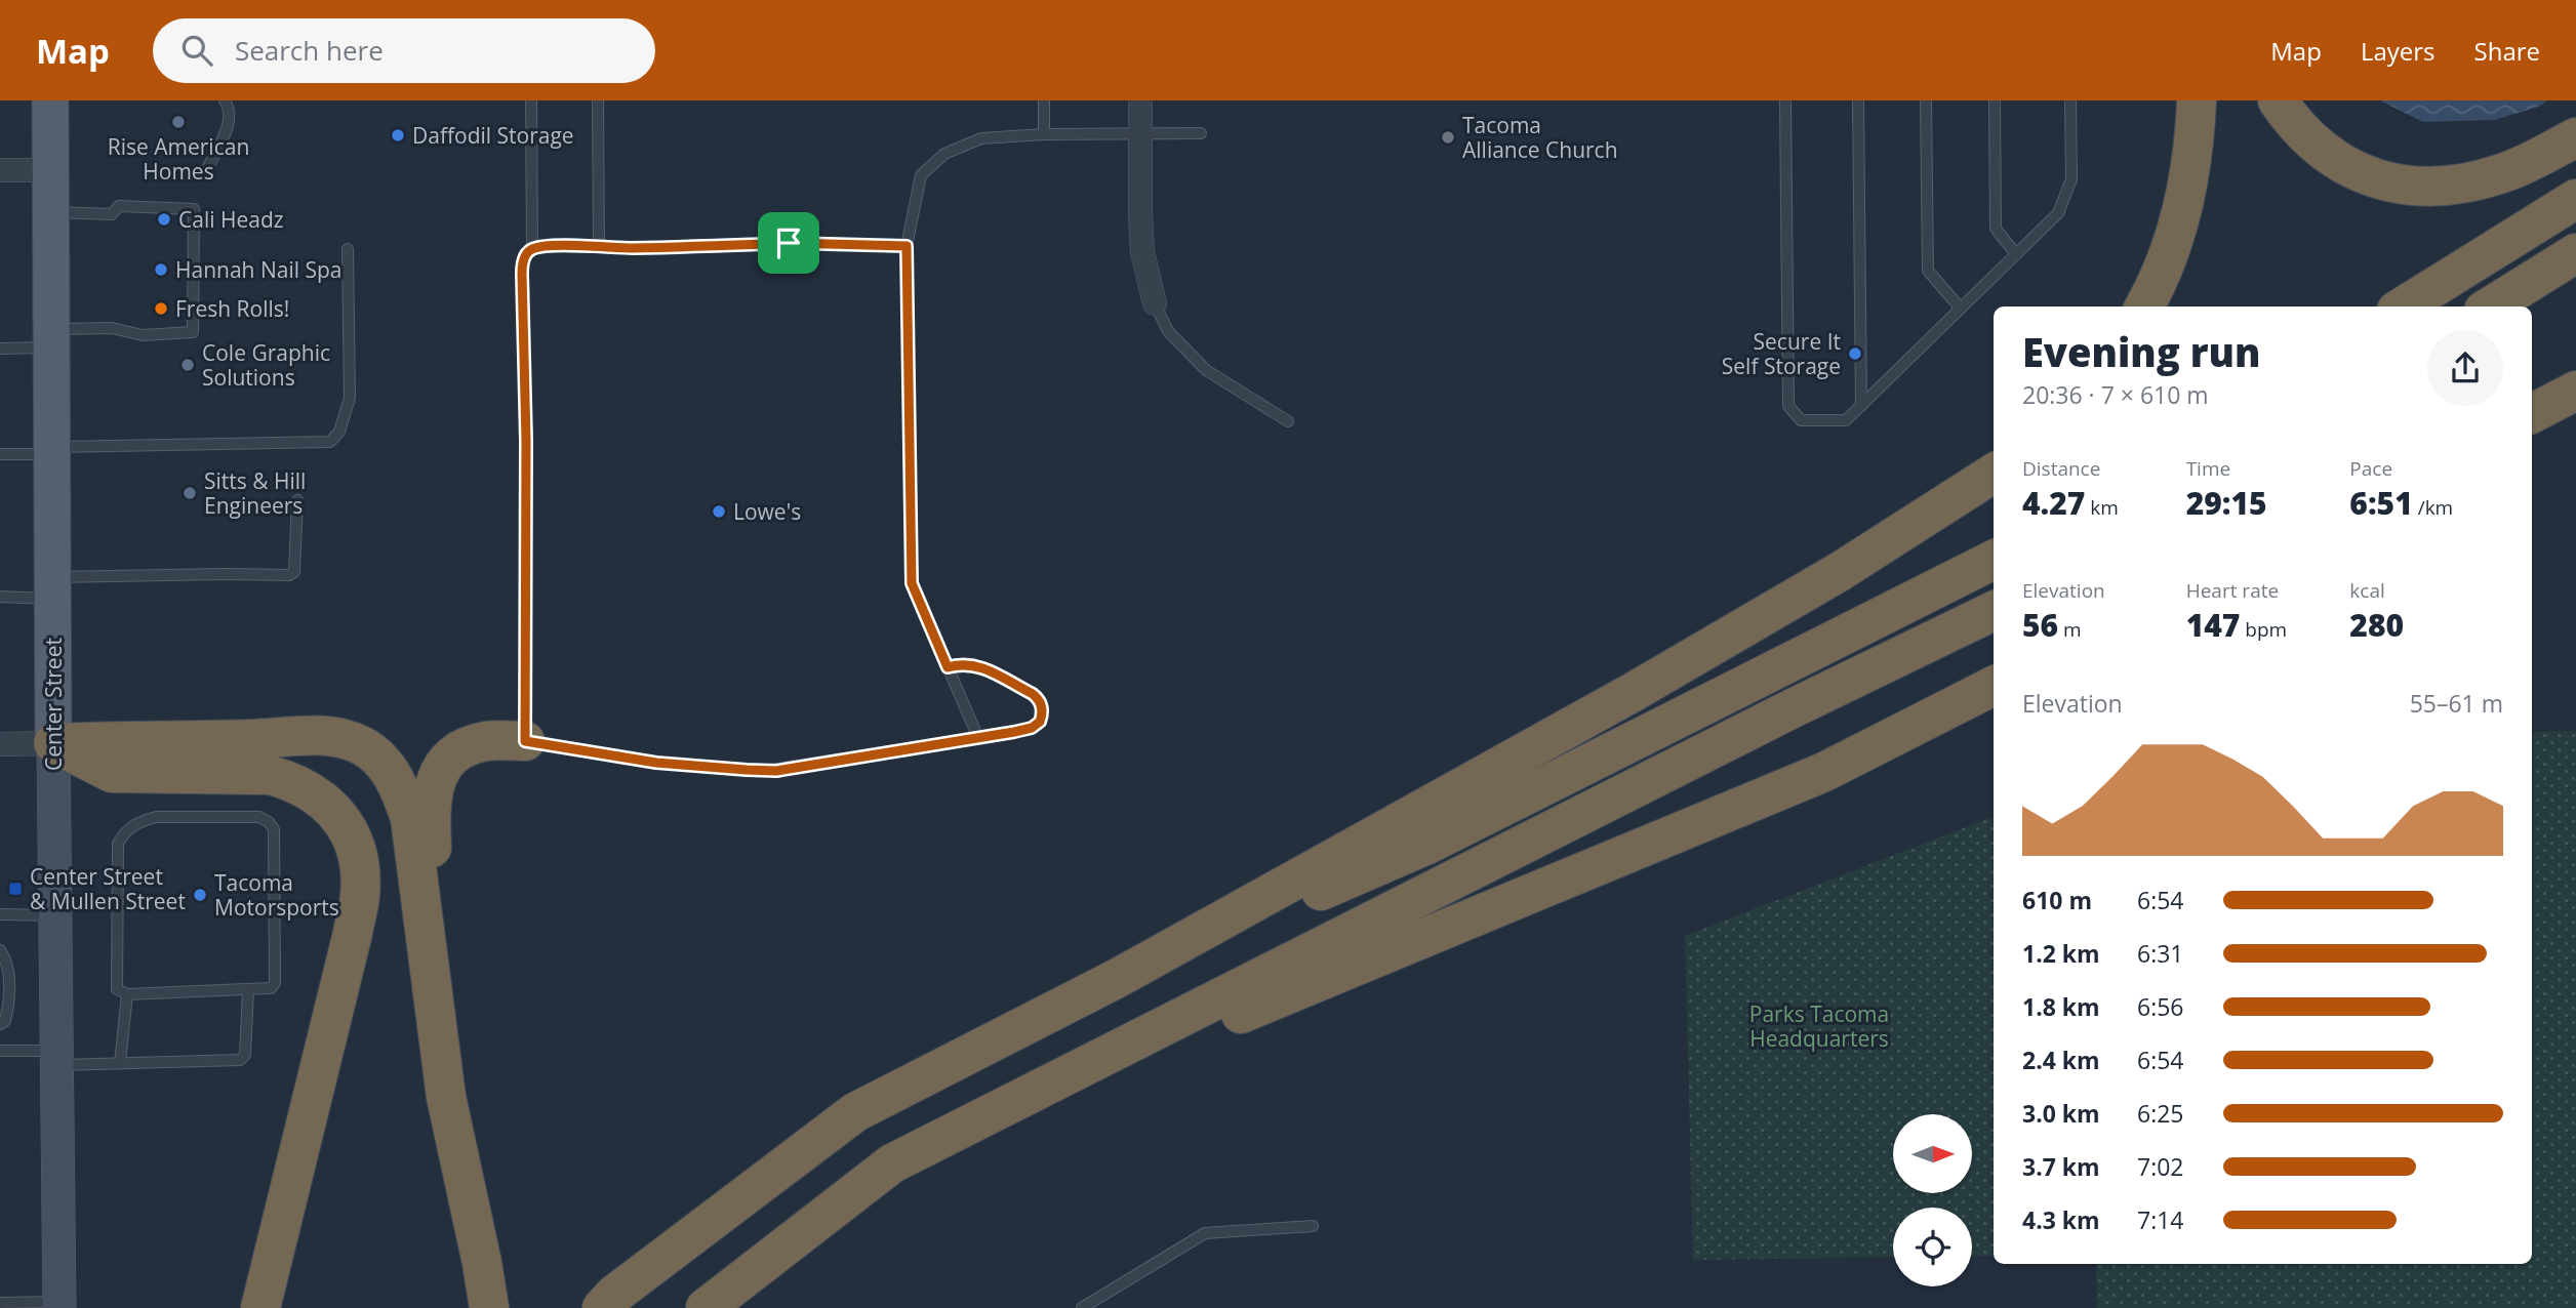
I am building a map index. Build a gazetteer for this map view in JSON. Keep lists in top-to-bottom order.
{
  "streets": {
    "main road": ["Center Street"]
  },
  "parks": ["Parks Tacoma Headquarters"],
  "places": {
    "other": [
      "Rise American Homes",
      "Daffodil Storage",
      "Tacoma Alliance Church",
      "Cali Headz",
      "Hannah Nail Spa",
      "Fresh Rolls!",
      "Secure It Self Storage",
      "Cole Graphic Solutions",
      "Sitts & Hill Engineers",
      "Lowe's",
      "Tacoma Motorsports"
    ],
    "transit": ["Center Street & Mullen Street"]
  },
  "north": "right",
  "page": {
    "header": "Map",
    "search": "Search here",
    "nav": ["Map", "Layers", "Share"],
    "heading": ["Evening run", "20:36 · 7 × 610 m"],
    "stats": [
      ["Distance", "4.27 km"],
      ["Time", "29:15"],
      ["Pace", "6:51 /km"],
      ["Elevation", "56 m"],
      ["Heart rate", "147 bpm"],
      ["kcal", "280"]
    ],
    "chart": ["Elevation", "55–61 m"],
    "list": [
      {
        "name": "610 m",
        "note": "6:54"
      },
      {
        "name": "1.2 km",
        "note": "6:31"
      },
      {
        "name": "1.8 km",
        "note": "6:56"
      },
      {
        "name": "2.4 km",
        "note": "6:54"
      },
      {
        "name": "3.0 km",
        "note": "6:25"
      },
      {
        "name": "3.7 km",
        "note": "7:02"
      },
      {
        "name": "4.3 km",
        "note": "7:14"
      }
    ]
  }
}
